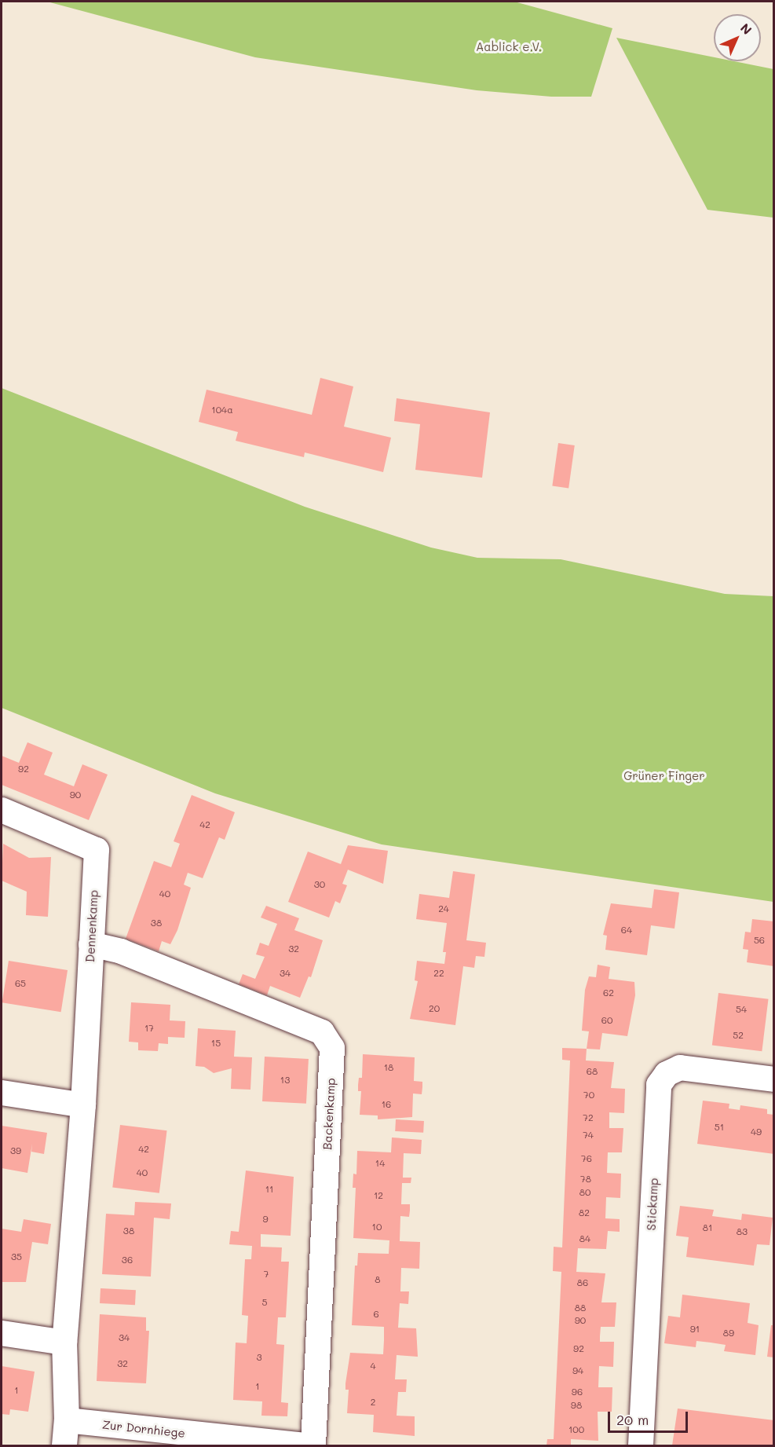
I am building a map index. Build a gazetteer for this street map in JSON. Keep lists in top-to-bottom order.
{
  "streets": {
    "street": [
      "Dennenkamp",
      "Backenkamp",
      "Stickamp",
      "Zur Dornhiege"
    ]
  },
  "crossings": [
    ["Dennenkamp", "Backenkamp"]
  ],
  "parks": ["Aablick e.V.", "Grüner Finger"],
  "house_numbers": [
    "104a",
    "92",
    "90",
    "42",
    "30",
    "40",
    "24",
    "38",
    "64",
    "56",
    "32",
    "34",
    "22",
    "65",
    "62",
    "20",
    "54",
    "60",
    "17",
    "52",
    "15",
    "18",
    "68",
    "13",
    "70",
    "16",
    "72",
    "51",
    "49",
    "74",
    "42",
    "39",
    "76",
    "14",
    "40",
    "78",
    "11",
    "80",
    "12",
    "82",
    "9",
    "10",
    "81",
    "38",
    "83",
    "84",
    "35",
    "36",
    "7",
    "8",
    "86",
    "5",
    "88",
    "6",
    "90",
    "91",
    "89",
    "34",
    "92",
    "3",
    "32",
    "4",
    "94",
    "1",
    "1",
    "96",
    "2",
    "98",
    "100"
  ],
  "scale_bar": "20 m",
  "north": "top right"
}
